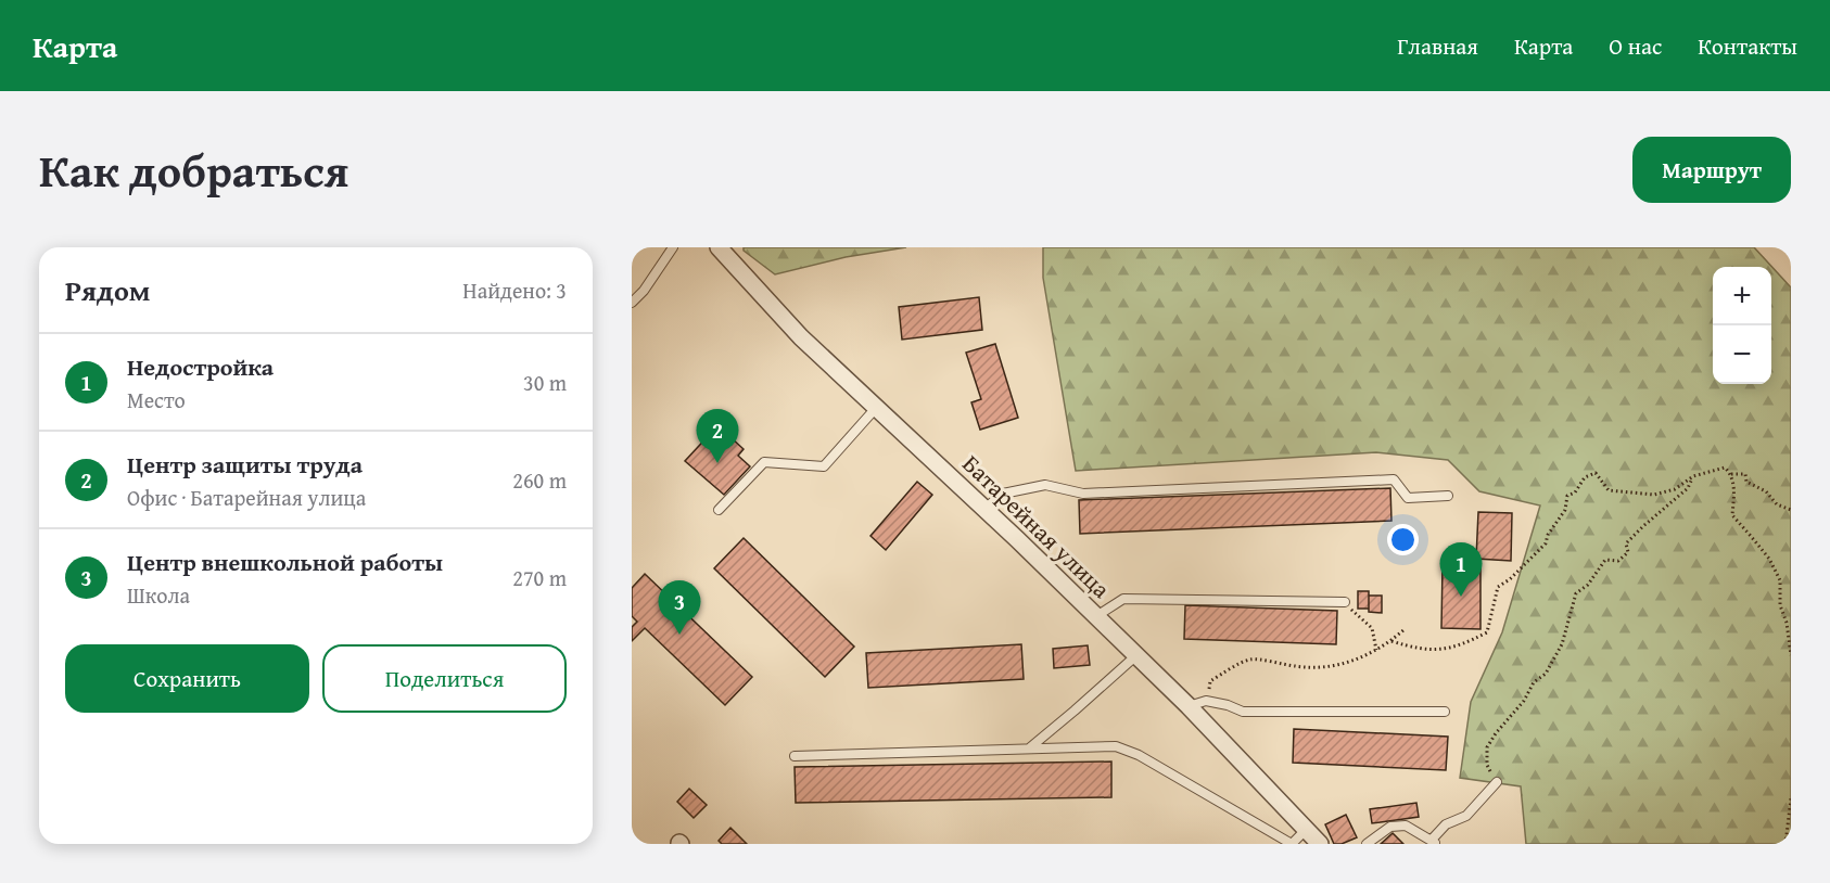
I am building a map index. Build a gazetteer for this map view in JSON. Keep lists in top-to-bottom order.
{
  "streets": {
    "street": ["Батарейная улица"]
  },
  "page": {
    "header": "Карта",
    "nav": [
      "Главная",
      "Карта",
      "О нас",
      "Контакты"
    ],
    "title": "Как добраться",
    "buttons": [
      "Маршрут",
      ["Сохранить", "Поделиться"]
    ],
    "heading": ["Рядом", "Найдено: 3"],
    "map_buttons": ["+", "−"],
    "list": [
      {
        "mark": "1",
        "name": "Недостройка",
        "note": "Место",
        "value": "30 m"
      },
      {
        "mark": "2",
        "name": "Центр защиты труда",
        "note": "Офис · Батарейная улица",
        "value": "260 m"
      },
      {
        "mark": "3",
        "name": "Центр внешкольной работы",
        "note": "Школа",
        "value": "270 m"
      }
    ],
    "pins": ["2", "1", "3"]
  }
}
